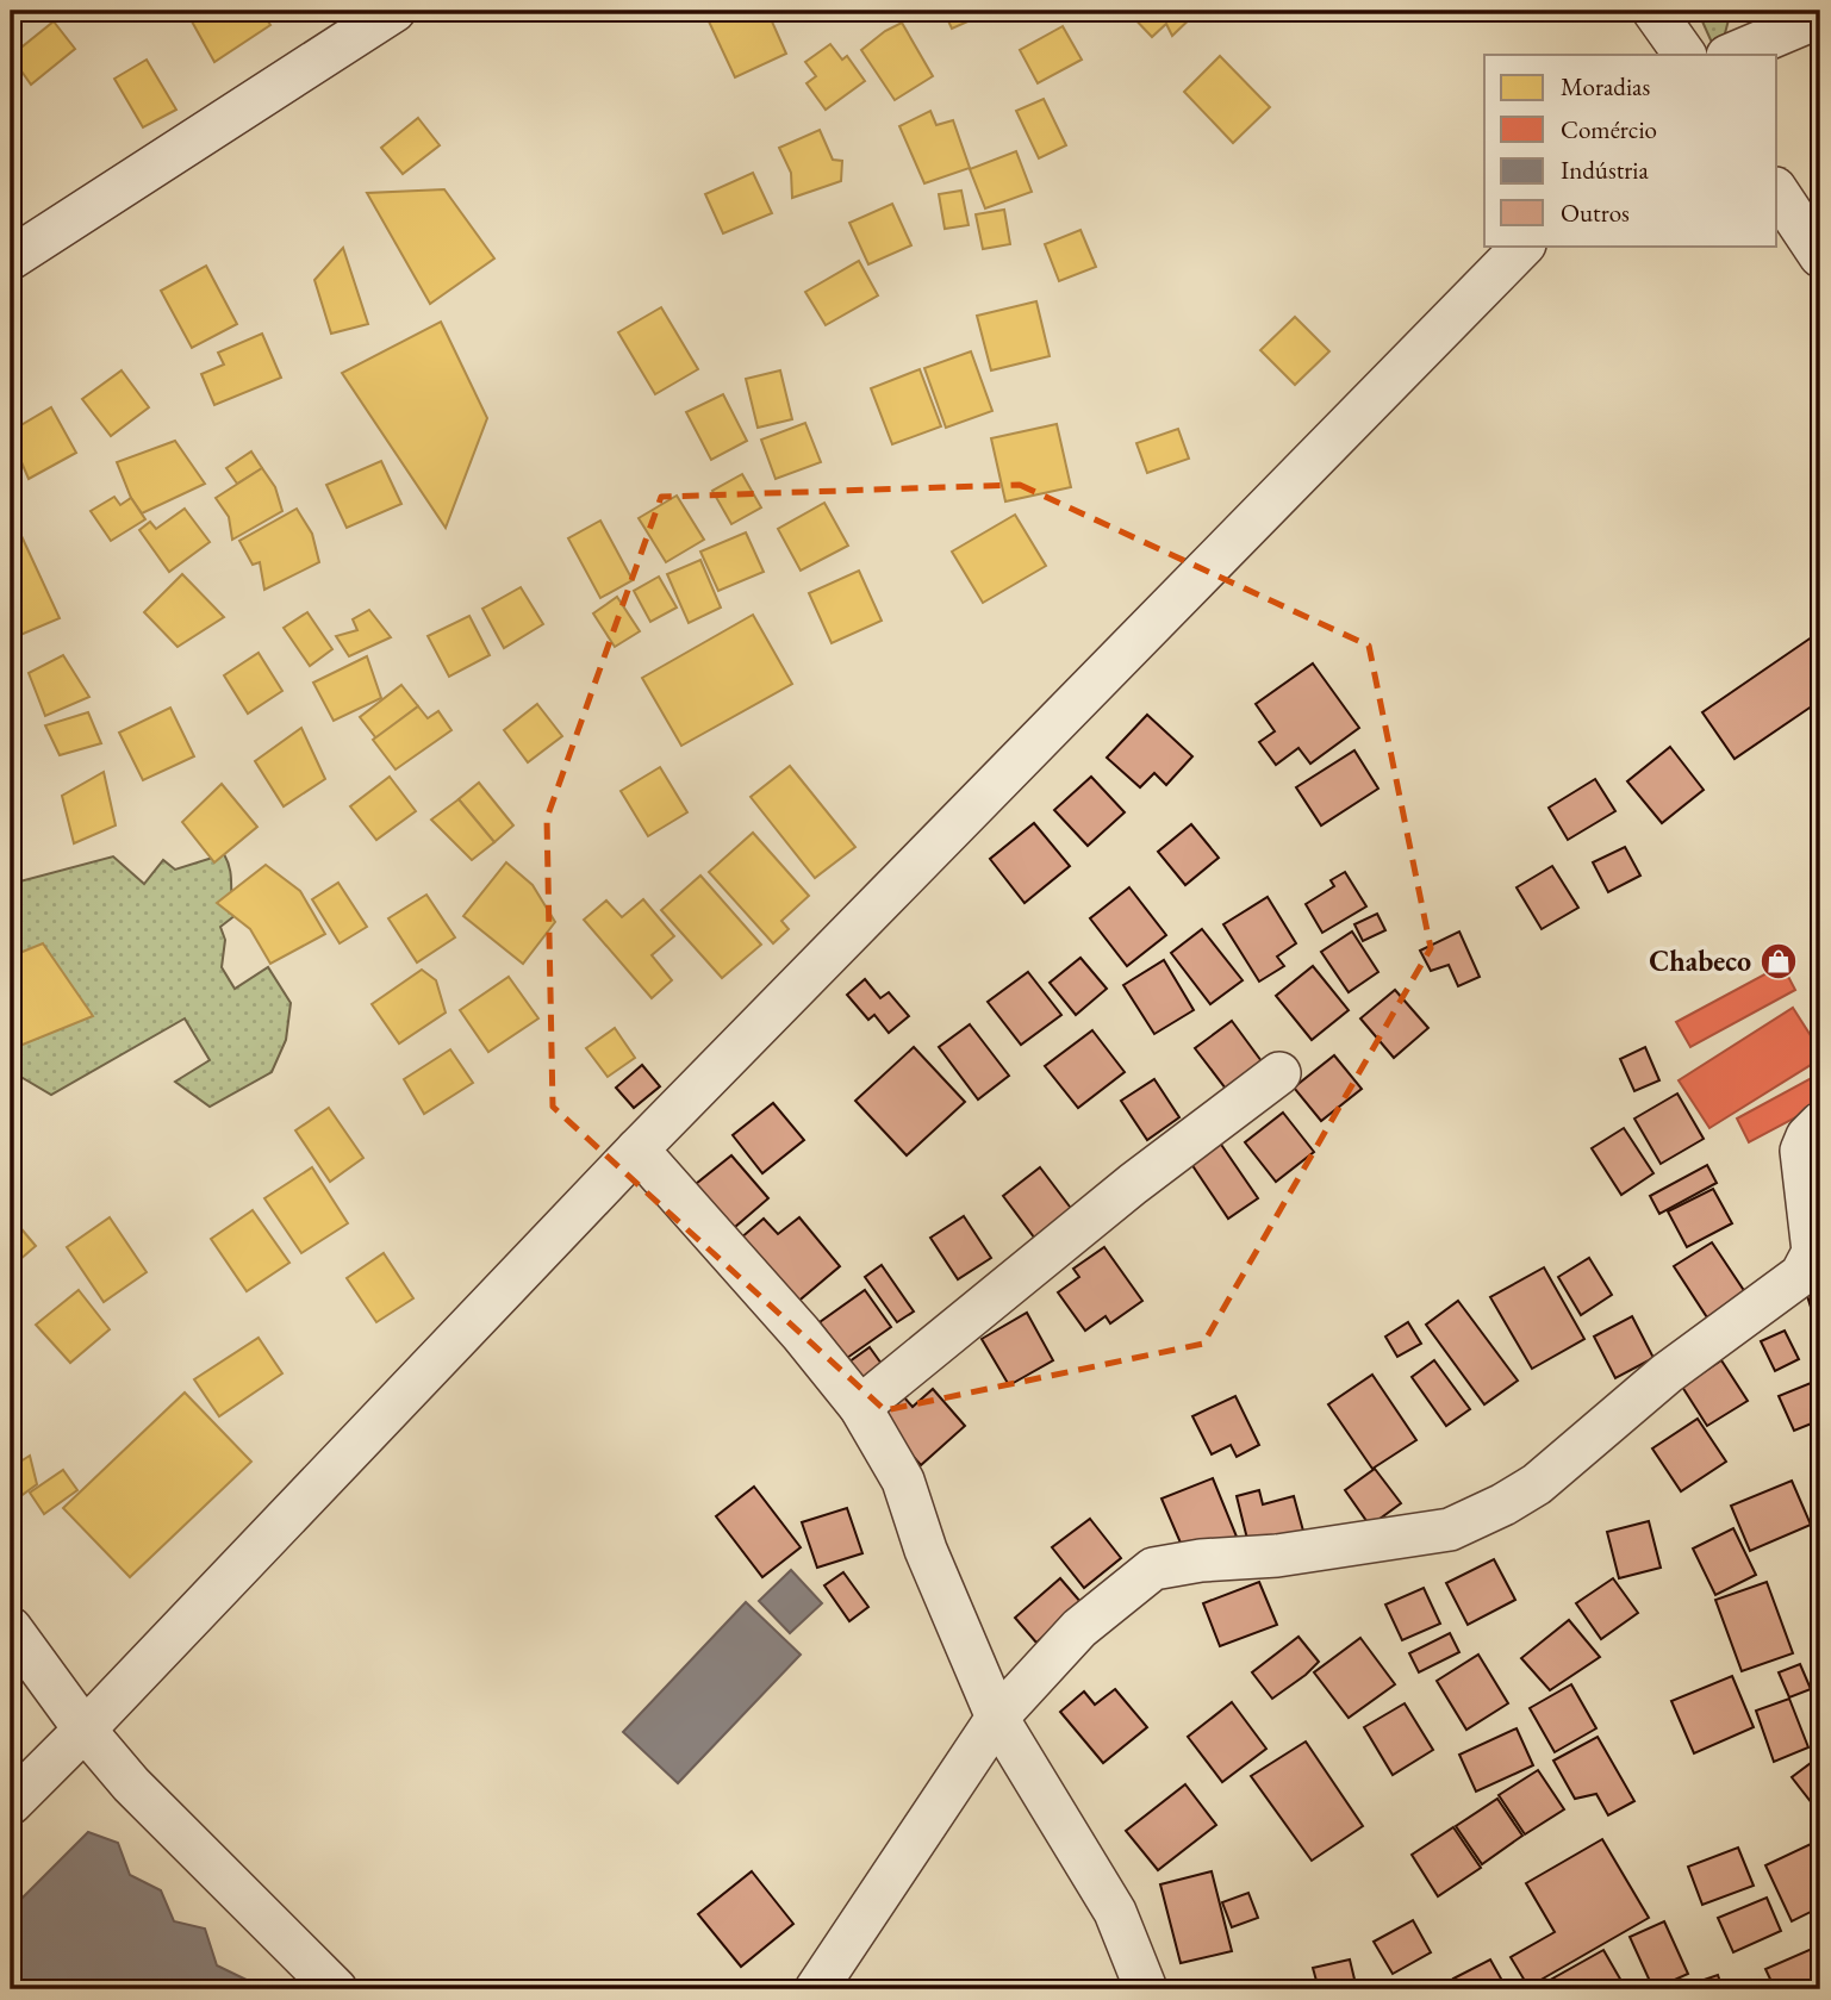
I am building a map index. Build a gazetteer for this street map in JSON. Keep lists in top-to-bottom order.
{
  "places": {
    "shop": ["Chabeco"]
  },
  "legend": [
    "Moradias",
    "Comércio",
    "Indústria",
    "Outros"
  ]
}
